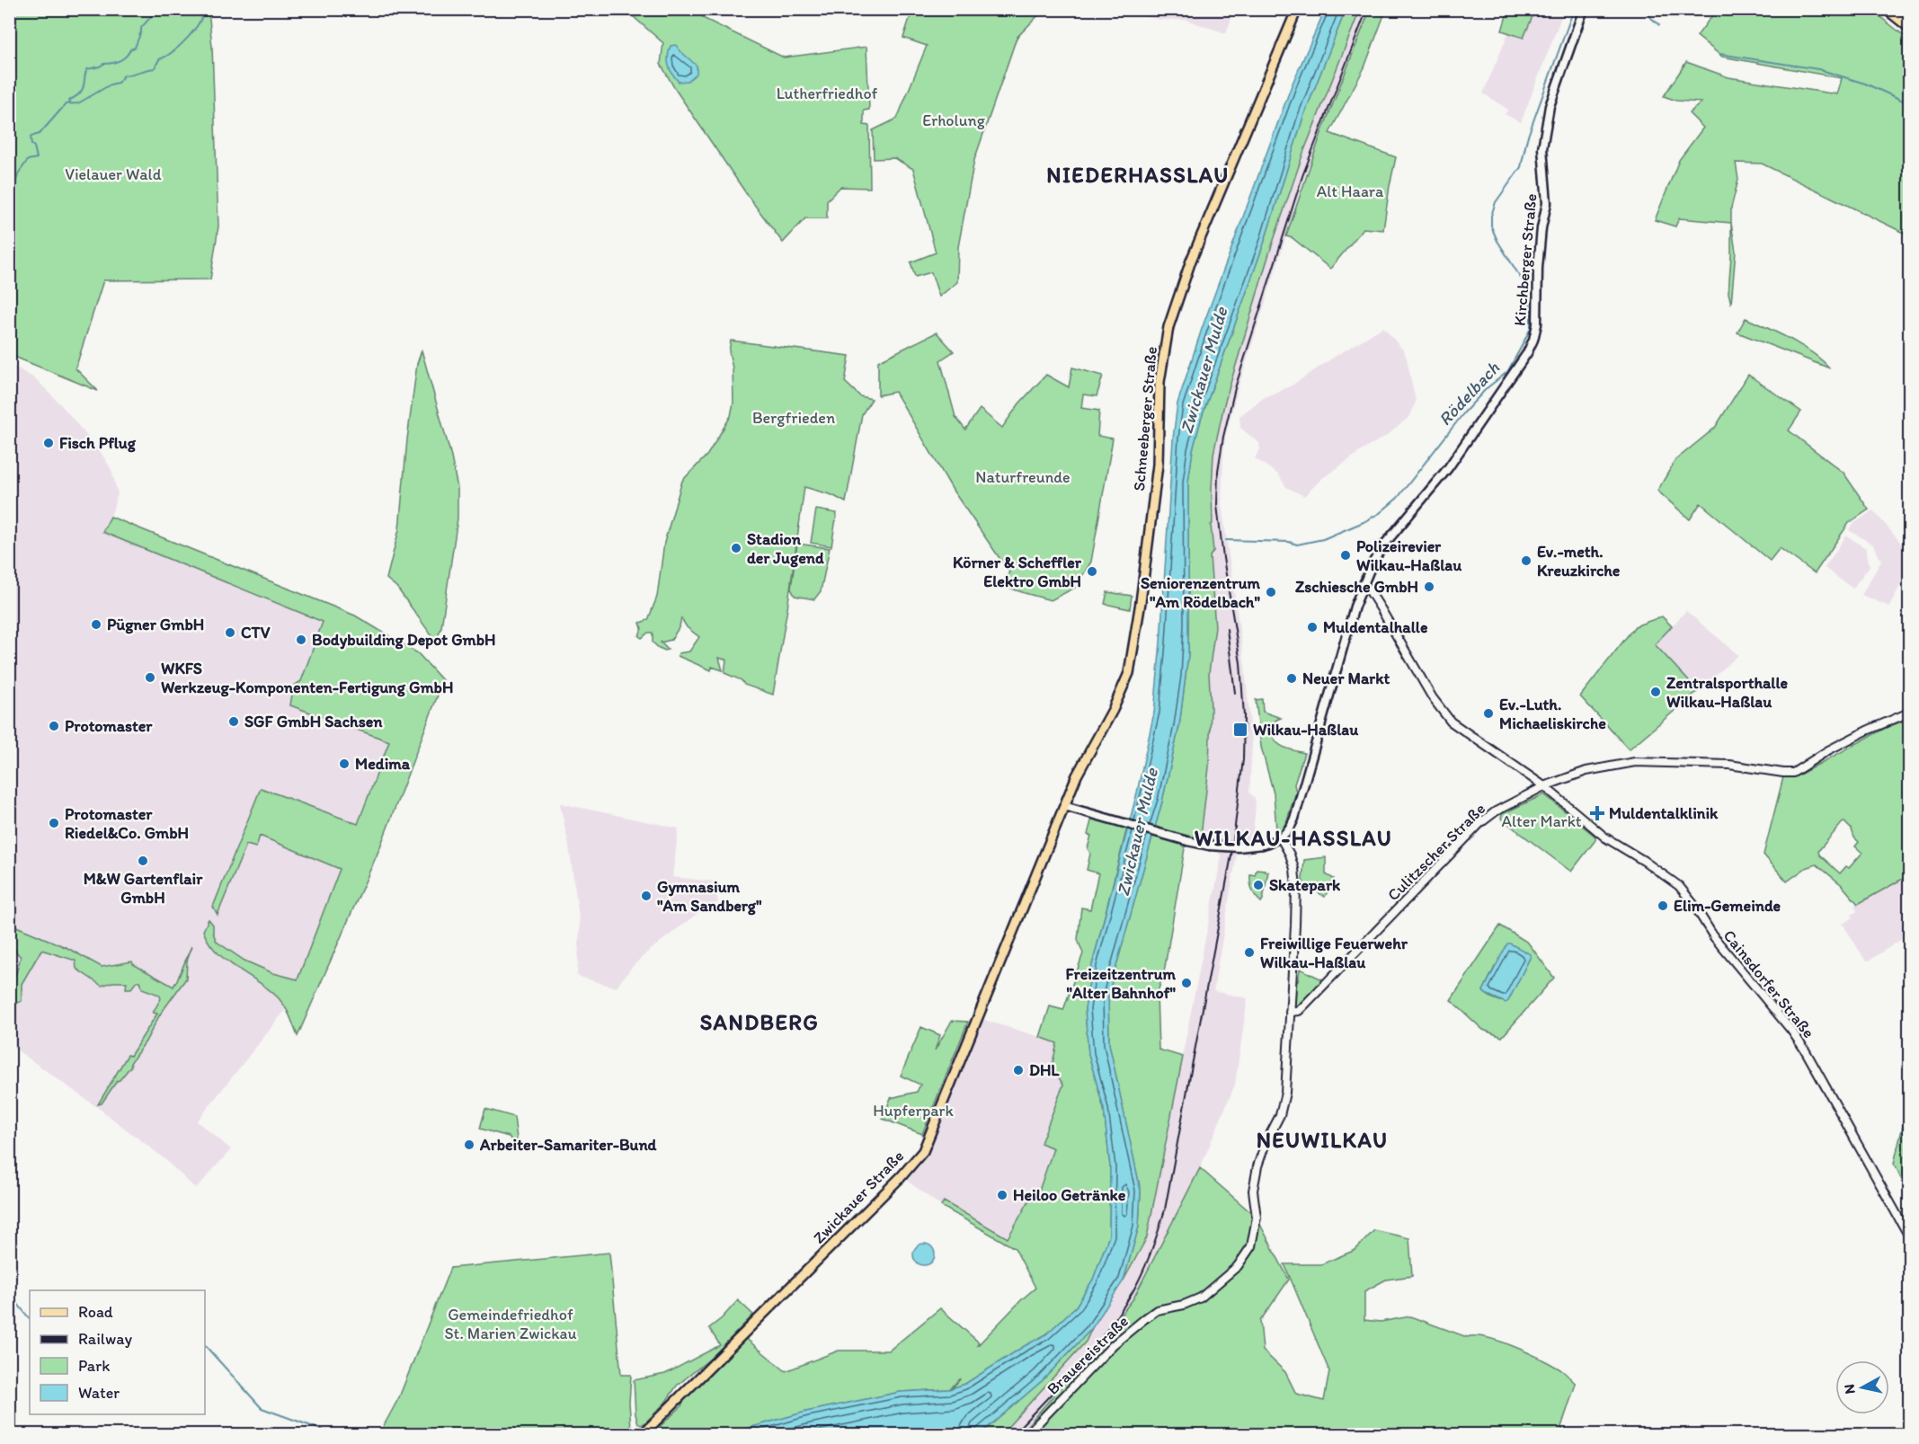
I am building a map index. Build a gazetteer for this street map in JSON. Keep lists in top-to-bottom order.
{
  "streets": {
    "main road": ["Kirchberger Straße", "Schneeberger Straße", "Zwickauer Straße"],
    "street": ["Culitzscher Straße", "Cainsdorfer Straße", "Brauereistraße"]
  },
  "crossings": [
    ["Kirchberger Straße", "Cainsdorfer Straße"],
    ["Kirchberger Straße", "Brauereistraße"],
    ["Schneeberger Straße", "Zwickauer Straße"],
    ["Culitzscher Straße", "Cainsdorfer Straße"],
    ["Culitzscher Straße", "Brauereistraße"]
  ],
  "districts": [
    "NIEDERHASSLAU",
    "WILKAU-HASSLAU",
    "SANDBERG",
    "NEUWILKAU"
  ],
  "water": ["Zwickauer Mulde", "Rödelbach"],
  "parks": [
    "Lutherfriedhof",
    "Erholung",
    "Vielauer Wald",
    "Alt Haara",
    "Bergfrieden",
    "Naturfreunde",
    "Alter Markt",
    "Hupferpark",
    "Gemeindefriedhof St. Marien Zwickau"
  ],
  "places": {
    "other": [
      "Fisch Pflug",
      "Stadion der Jugend",
      "Polizeirevier Wilkau-Haßlau",
      "Ev.-meth. Kreuzkirche",
      "Körner & Scheffler Elektro GmbH",
      "Zschiesche GmbH",
      "Seniorenzentrum \"Am Rödelbach\"",
      "Pügner GmbH",
      "Muldentalhalle",
      "CTV",
      "Bodybuilding Depot GmbH",
      "WKFS Werkzeug-Komponenten-Fertigung GmbH",
      "Neuer Markt",
      "Zentralsporthalle Wilkau-Haßlau",
      "Ev.-Luth. Michaeliskirche",
      "SGF GmbH Sachsen",
      "Protomaster",
      "Medima",
      "Protomaster Riedel&Co. GmbH",
      "M&W Gartenflair GmbH",
      "Skatepark",
      "Gymnasium \"Am Sandberg\"",
      "Elim-Gemeinde",
      "Freiwillige Feuerwehr Wilkau-Haßlau",
      "Freizeitzentrum \"Alter Bahnhof\"",
      "DHL",
      "Arbeiter-Samariter-Bund",
      "Heiloo Getränke"
    ],
    "transit": ["Wilkau-Haßlau"],
    "health": ["Muldentalklinik"]
  },
  "legend": [
    "Road",
    "Railway",
    "Park",
    "Water"
  ],
  "north": "left"
}
